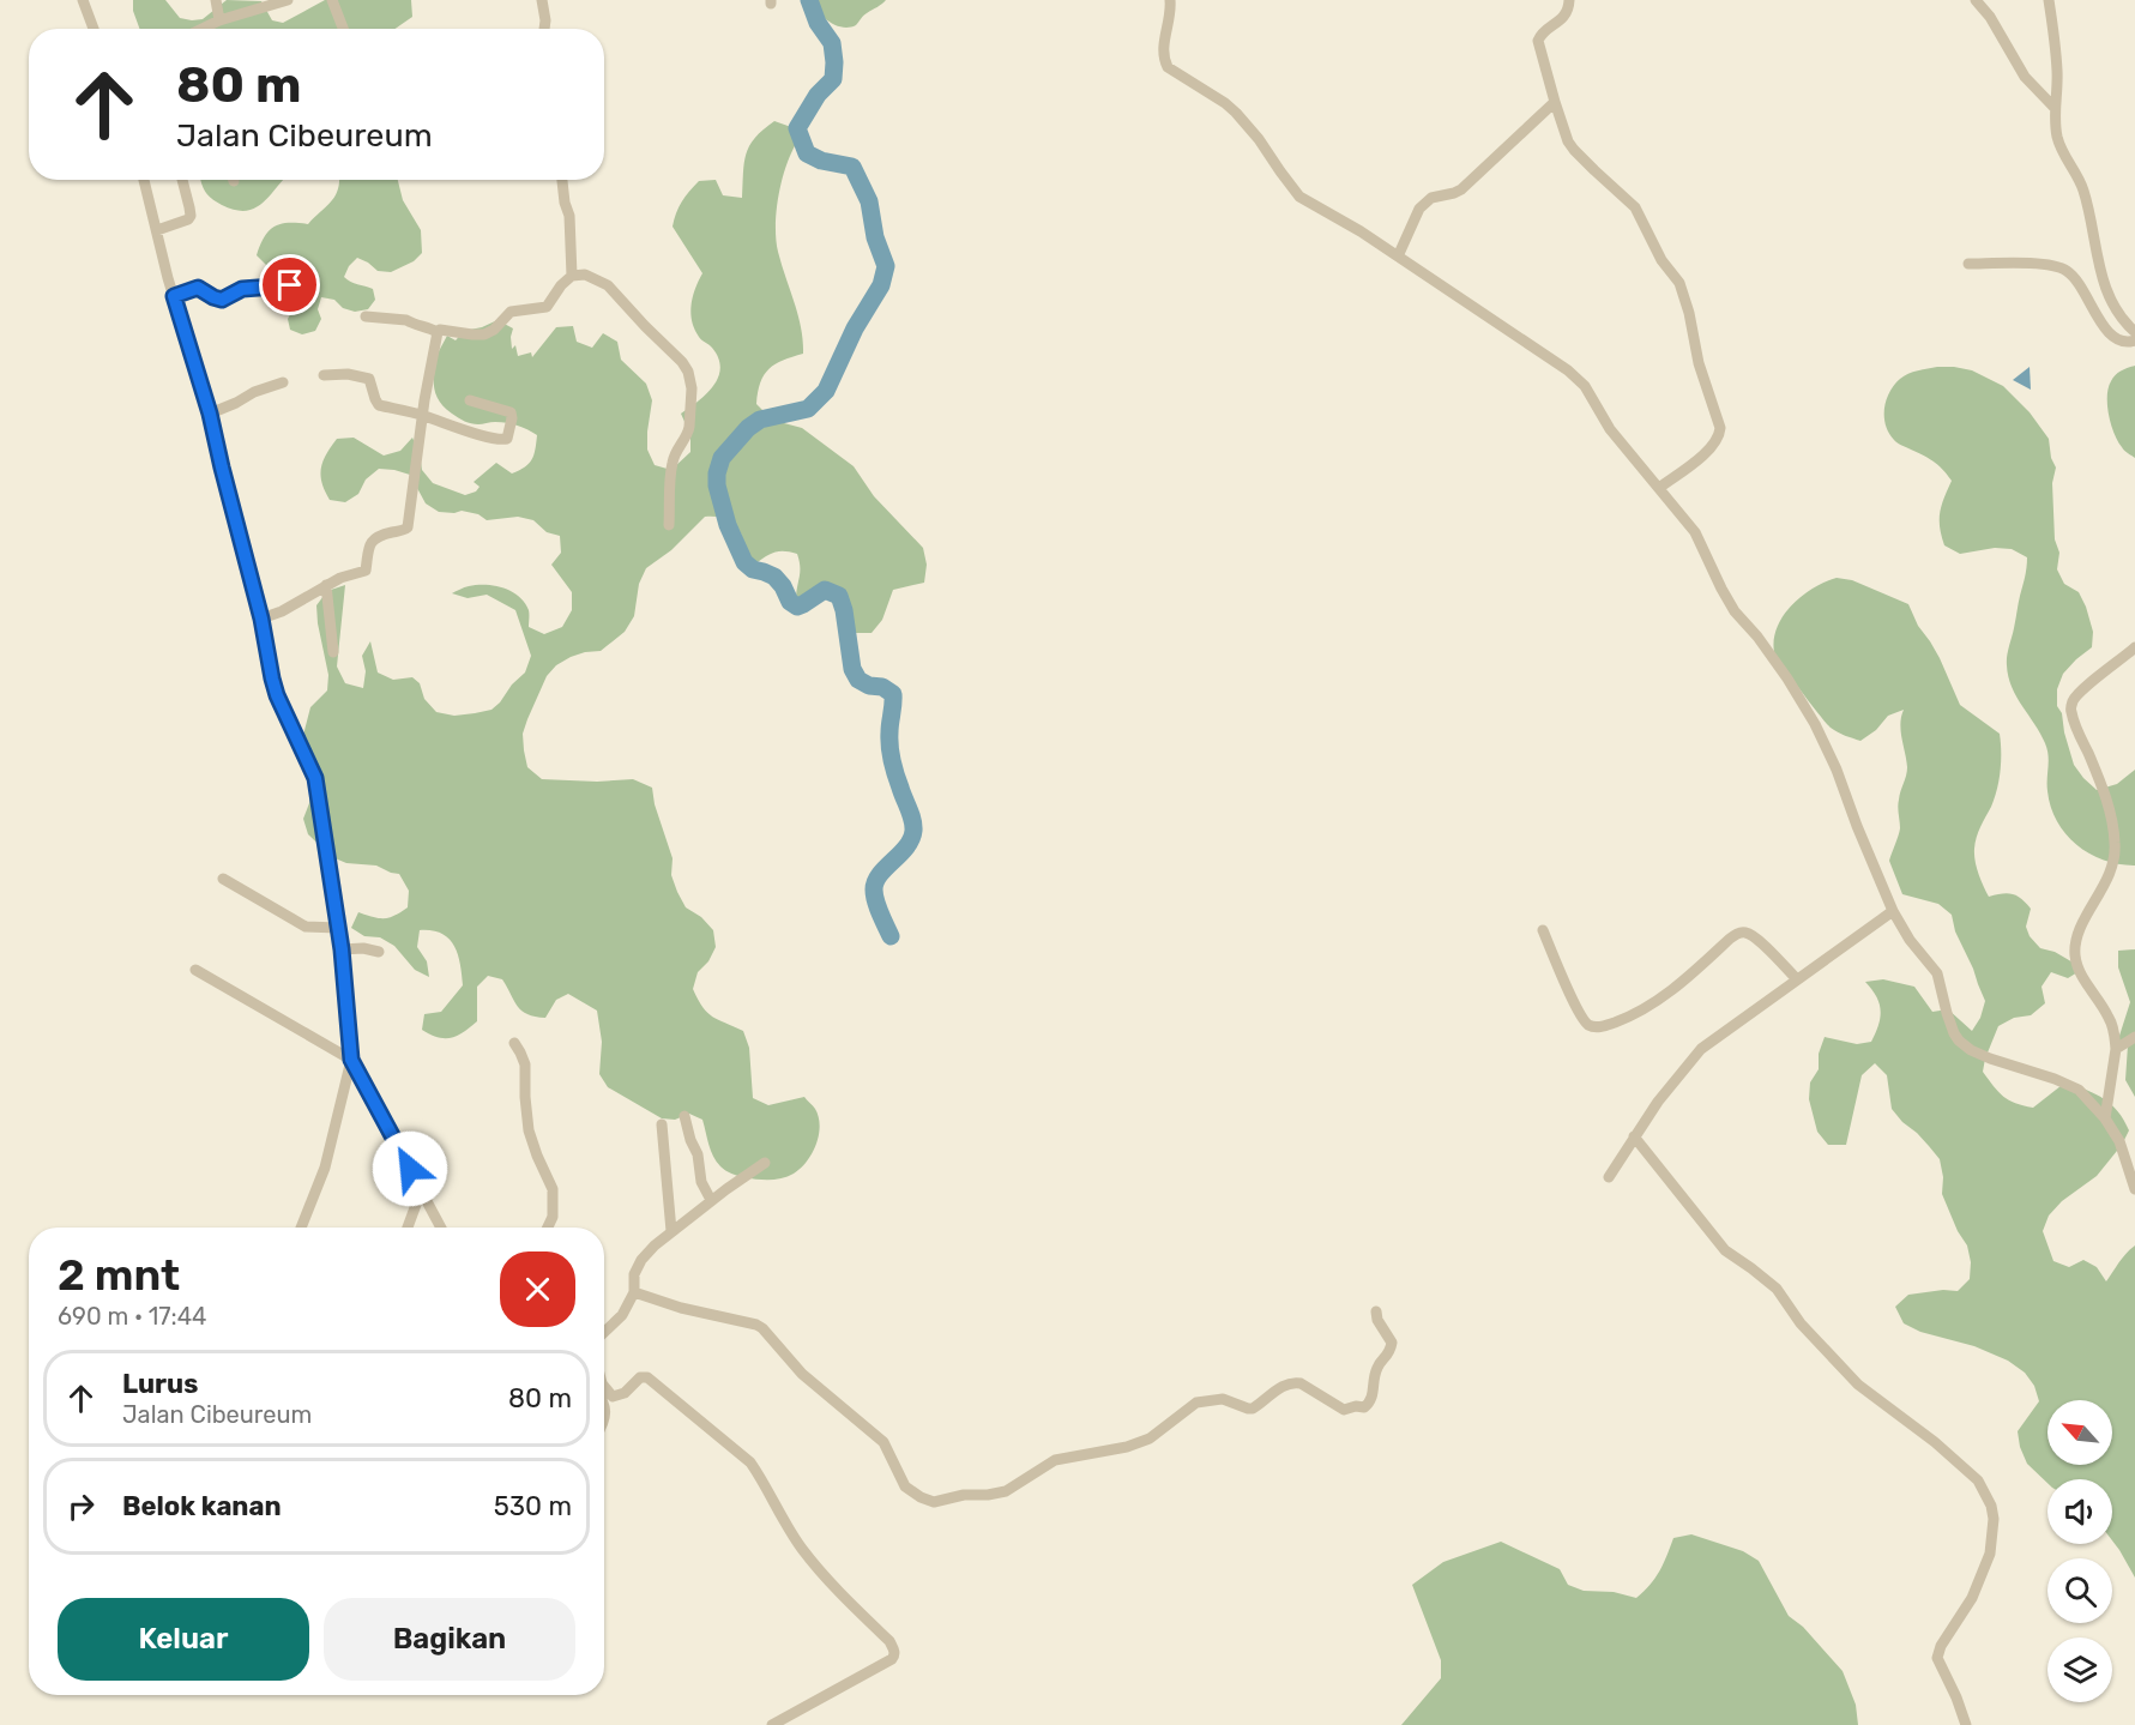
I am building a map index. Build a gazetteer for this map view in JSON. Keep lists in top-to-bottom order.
{
  "north": "top left",
  "page": {
    "turn": ["80 m", "Jalan Cibeureum"],
    "heading": ["2 mnt", "690 m · 17:44"],
    "list": [
      {
        "name": "Lurus",
        "note": "Jalan Cibeureum",
        "value": "80 m"
      },
      {
        "name": "Belok kanan",
        "value": "530 m"
      }
    ],
    "buttons": ["Keluar", "Bagikan"]
  }
}
